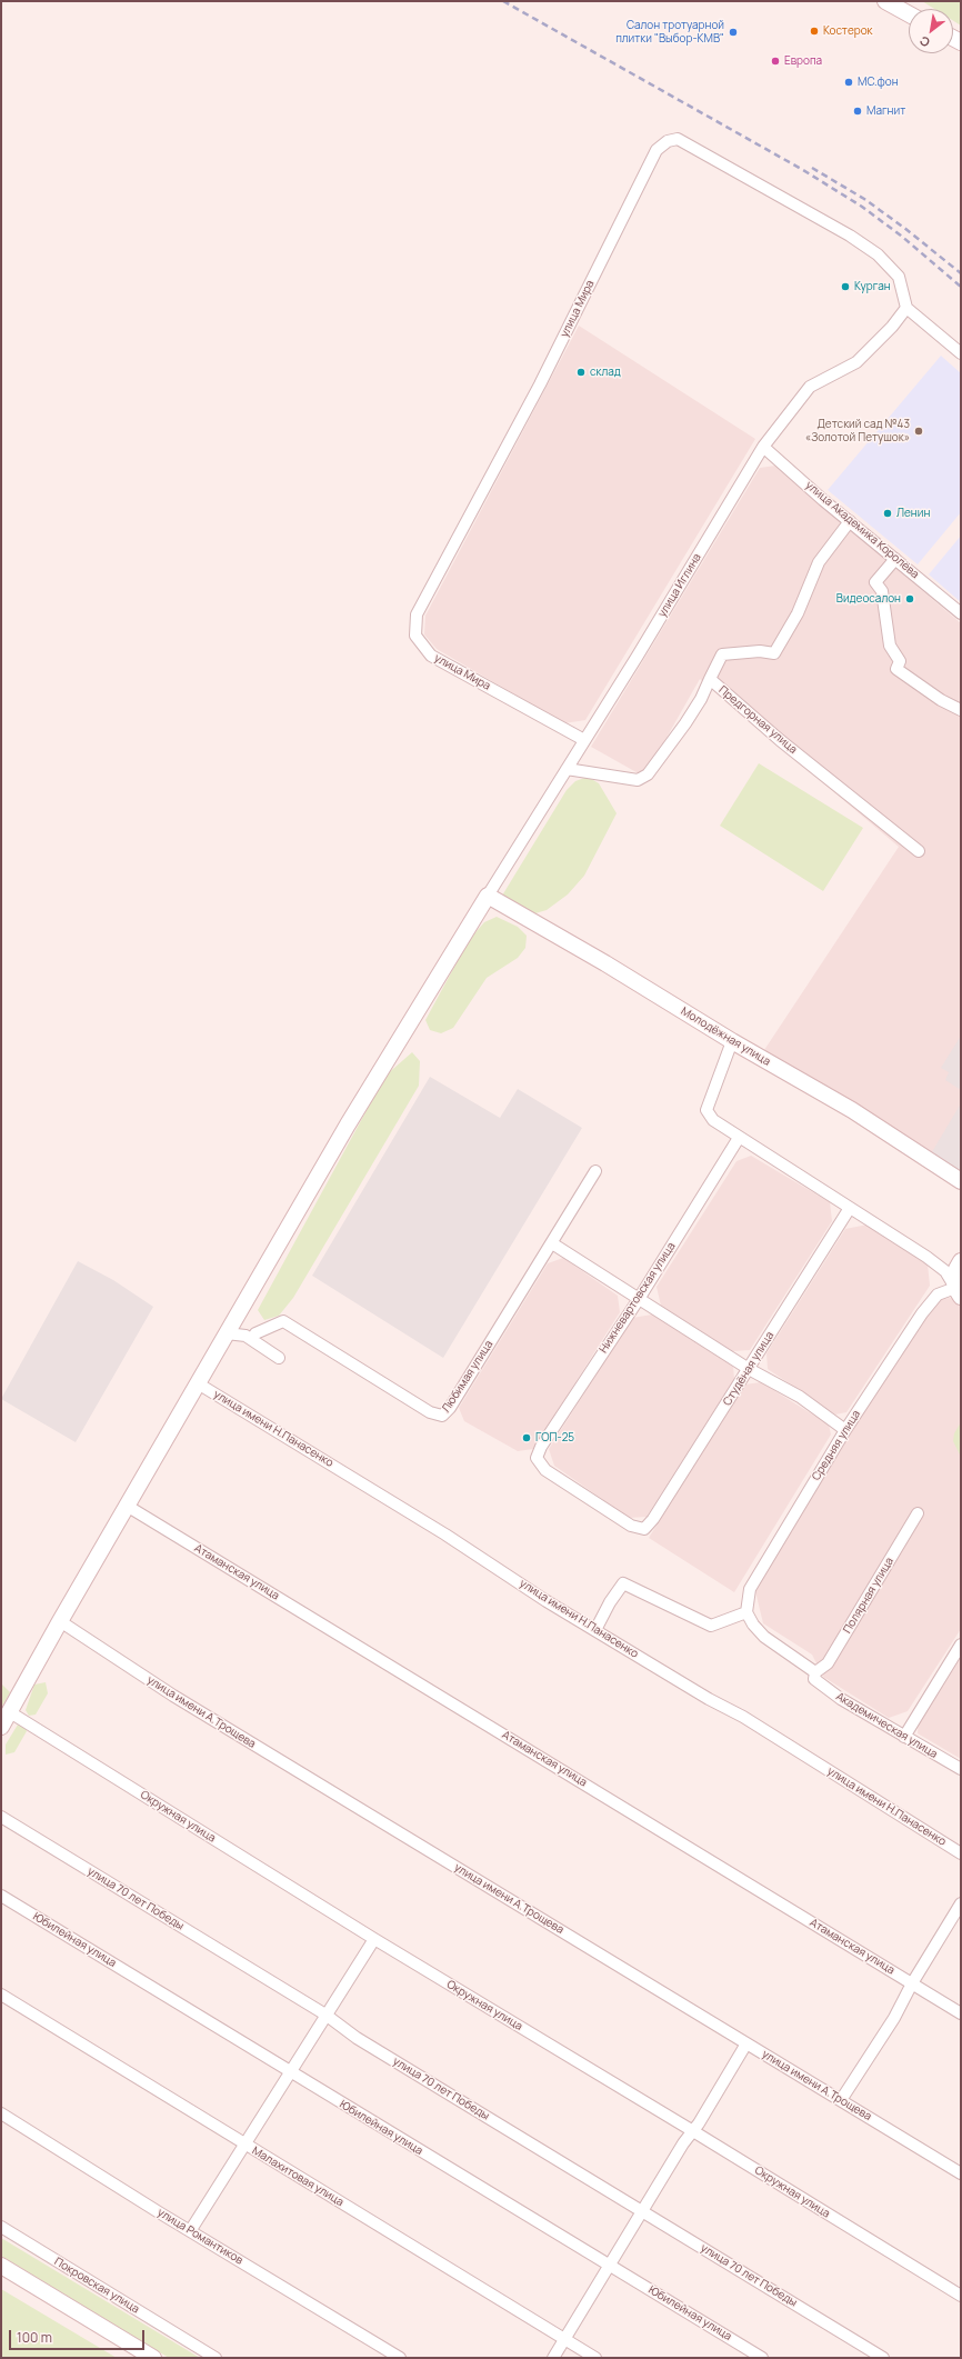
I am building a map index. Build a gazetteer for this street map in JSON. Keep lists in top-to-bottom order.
{
  "streets": {
    "street": [
      "улица Мира",
      "улица Академика Королёва",
      "улица Иглина",
      "Предгорная улица",
      "Молодёжная улица",
      "Нижневартовская улица",
      "Студёная улица",
      "Любимая улица",
      "улица имени Н.Панасенко",
      "Средняя улица",
      "Атаманская улица",
      "Полярная улица",
      "улица имени А.Трощева",
      "Академическая улица",
      "Окружная улица",
      "улица 70 лет Победы",
      "Юбилейная улица",
      "Малахитовая улица",
      "улица Романтиков",
      "Покровская улица"
    ]
  },
  "crossings": [
    ["улица Мира", "улица Иглина"],
    ["улица Академика Королёва", "улица Иглина"],
    ["улица Иглина", "Предгорная улица"],
    ["улица Иглина", "Молодёжная улица"],
    ["Нижневартовская улица", "Студёная улица"],
    ["Средняя улица", "Академическая улица"],
    ["Полярная улица", "Академическая улица"]
  ],
  "places": [
    "Костерок",
    "Салон тротуарной плитки \"Выбор-КМВ\"",
    "Европа",
    "МС.фон",
    "Магнит",
    "Курган",
    "склад",
    "Детский сад №43 «Золотой Петушок»",
    "Ленин",
    "Видеосалон",
    "ГОП-25"
  ],
  "scale_bar": "100 m",
  "north": "bottom left"
}
